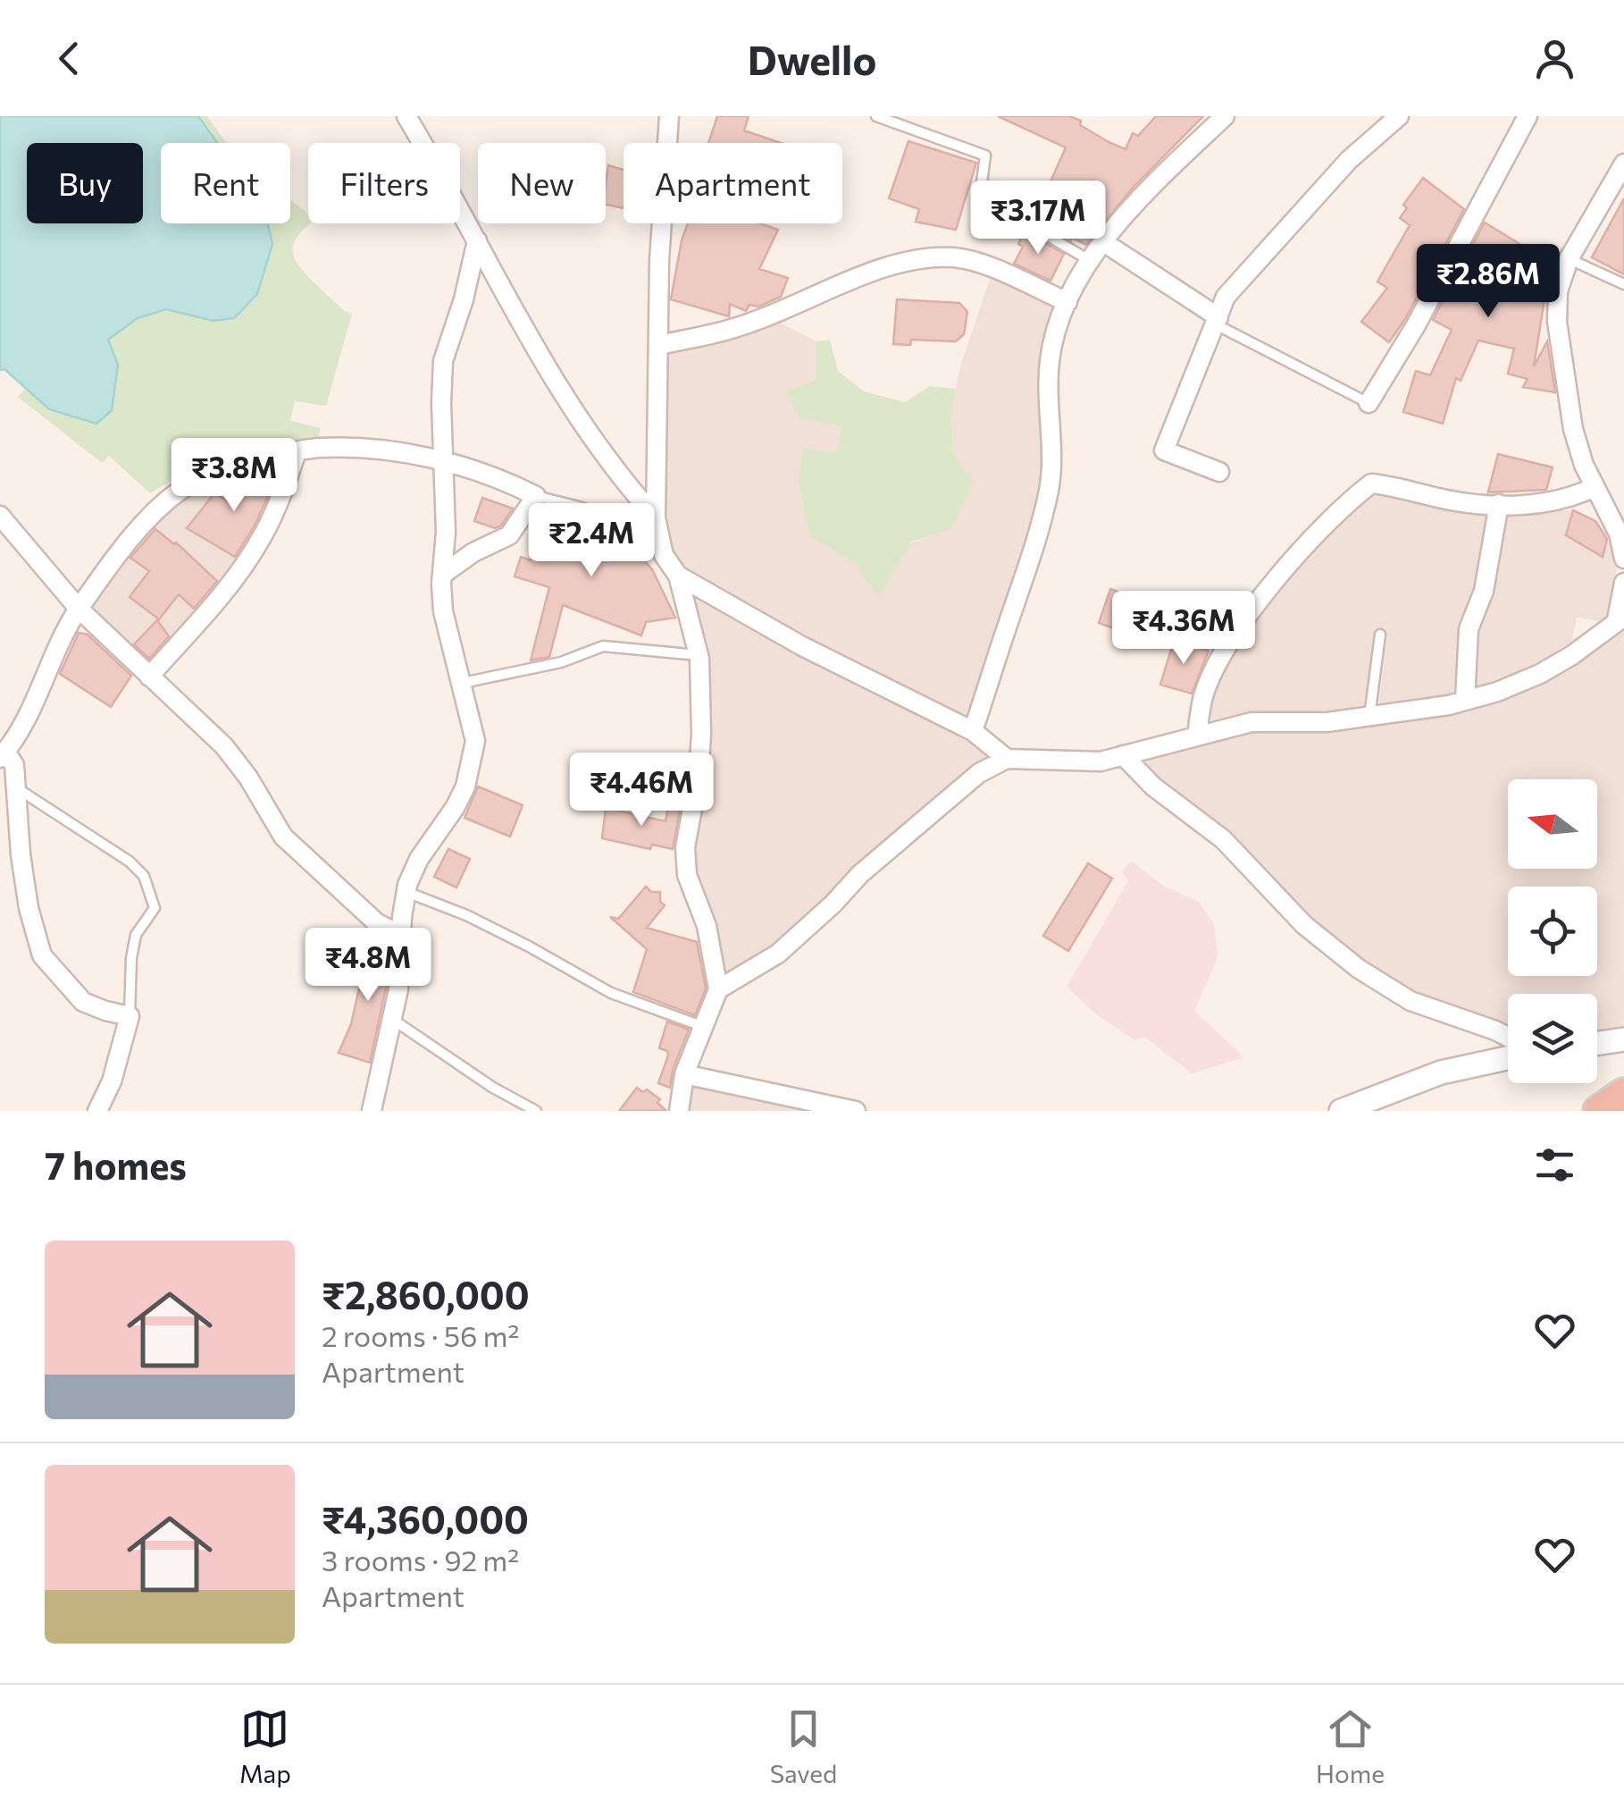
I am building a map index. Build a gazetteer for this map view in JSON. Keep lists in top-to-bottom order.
{
  "north": "left",
  "page": {
    "header": "Dwello",
    "chip": [
      "Buy",
      "Rent",
      "Filters",
      "New",
      "Apartment"
    ],
    "price": [
      "₹3.17M",
      "₹2.86M",
      "₹3.8M",
      "₹2.4M",
      "₹4.36M",
      "₹4.46M",
      "₹4.8M"
    ],
    "heading": "7 homes",
    "list": [
      {
        "name": "₹2,860,000",
        "note": "2 rooms · 56 m² · Apartment"
      },
      {
        "name": "₹4,360,000",
        "note": "3 rooms · 92 m² · Apartment"
      }
    ],
    "tabs": ["Map", "Saved", "Home"]
  }
}
